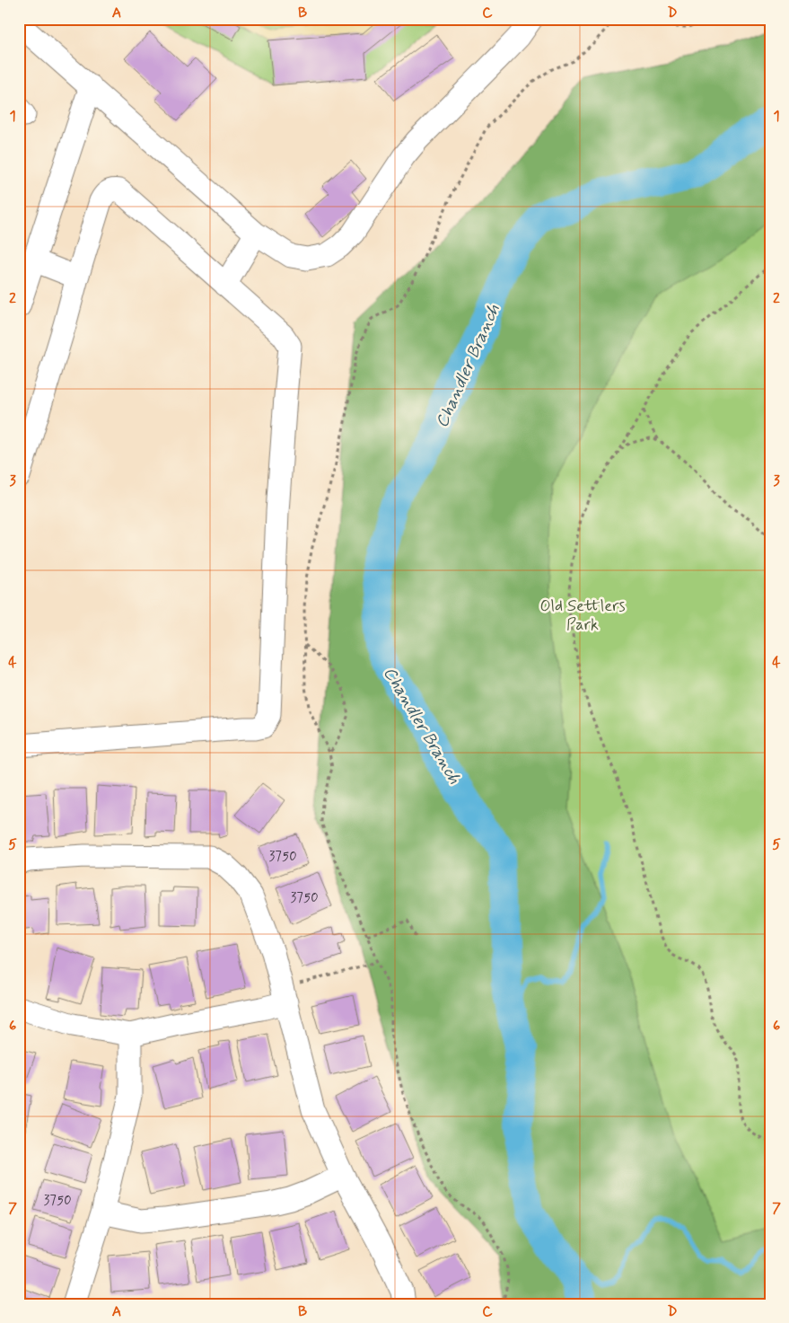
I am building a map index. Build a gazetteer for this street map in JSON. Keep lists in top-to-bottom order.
{
  "water": ["Chandler Branch"],
  "parks": ["Old Settlers Park"],
  "house_numbers": ["3750", "3750", "3750"],
  "grid": {
    "columns": [
      "A",
      "B",
      "C",
      "D"
    ],
    "rows": [
      "1",
      "2",
      "3",
      "4",
      "5",
      "6",
      "7"
    ]
  }
}
